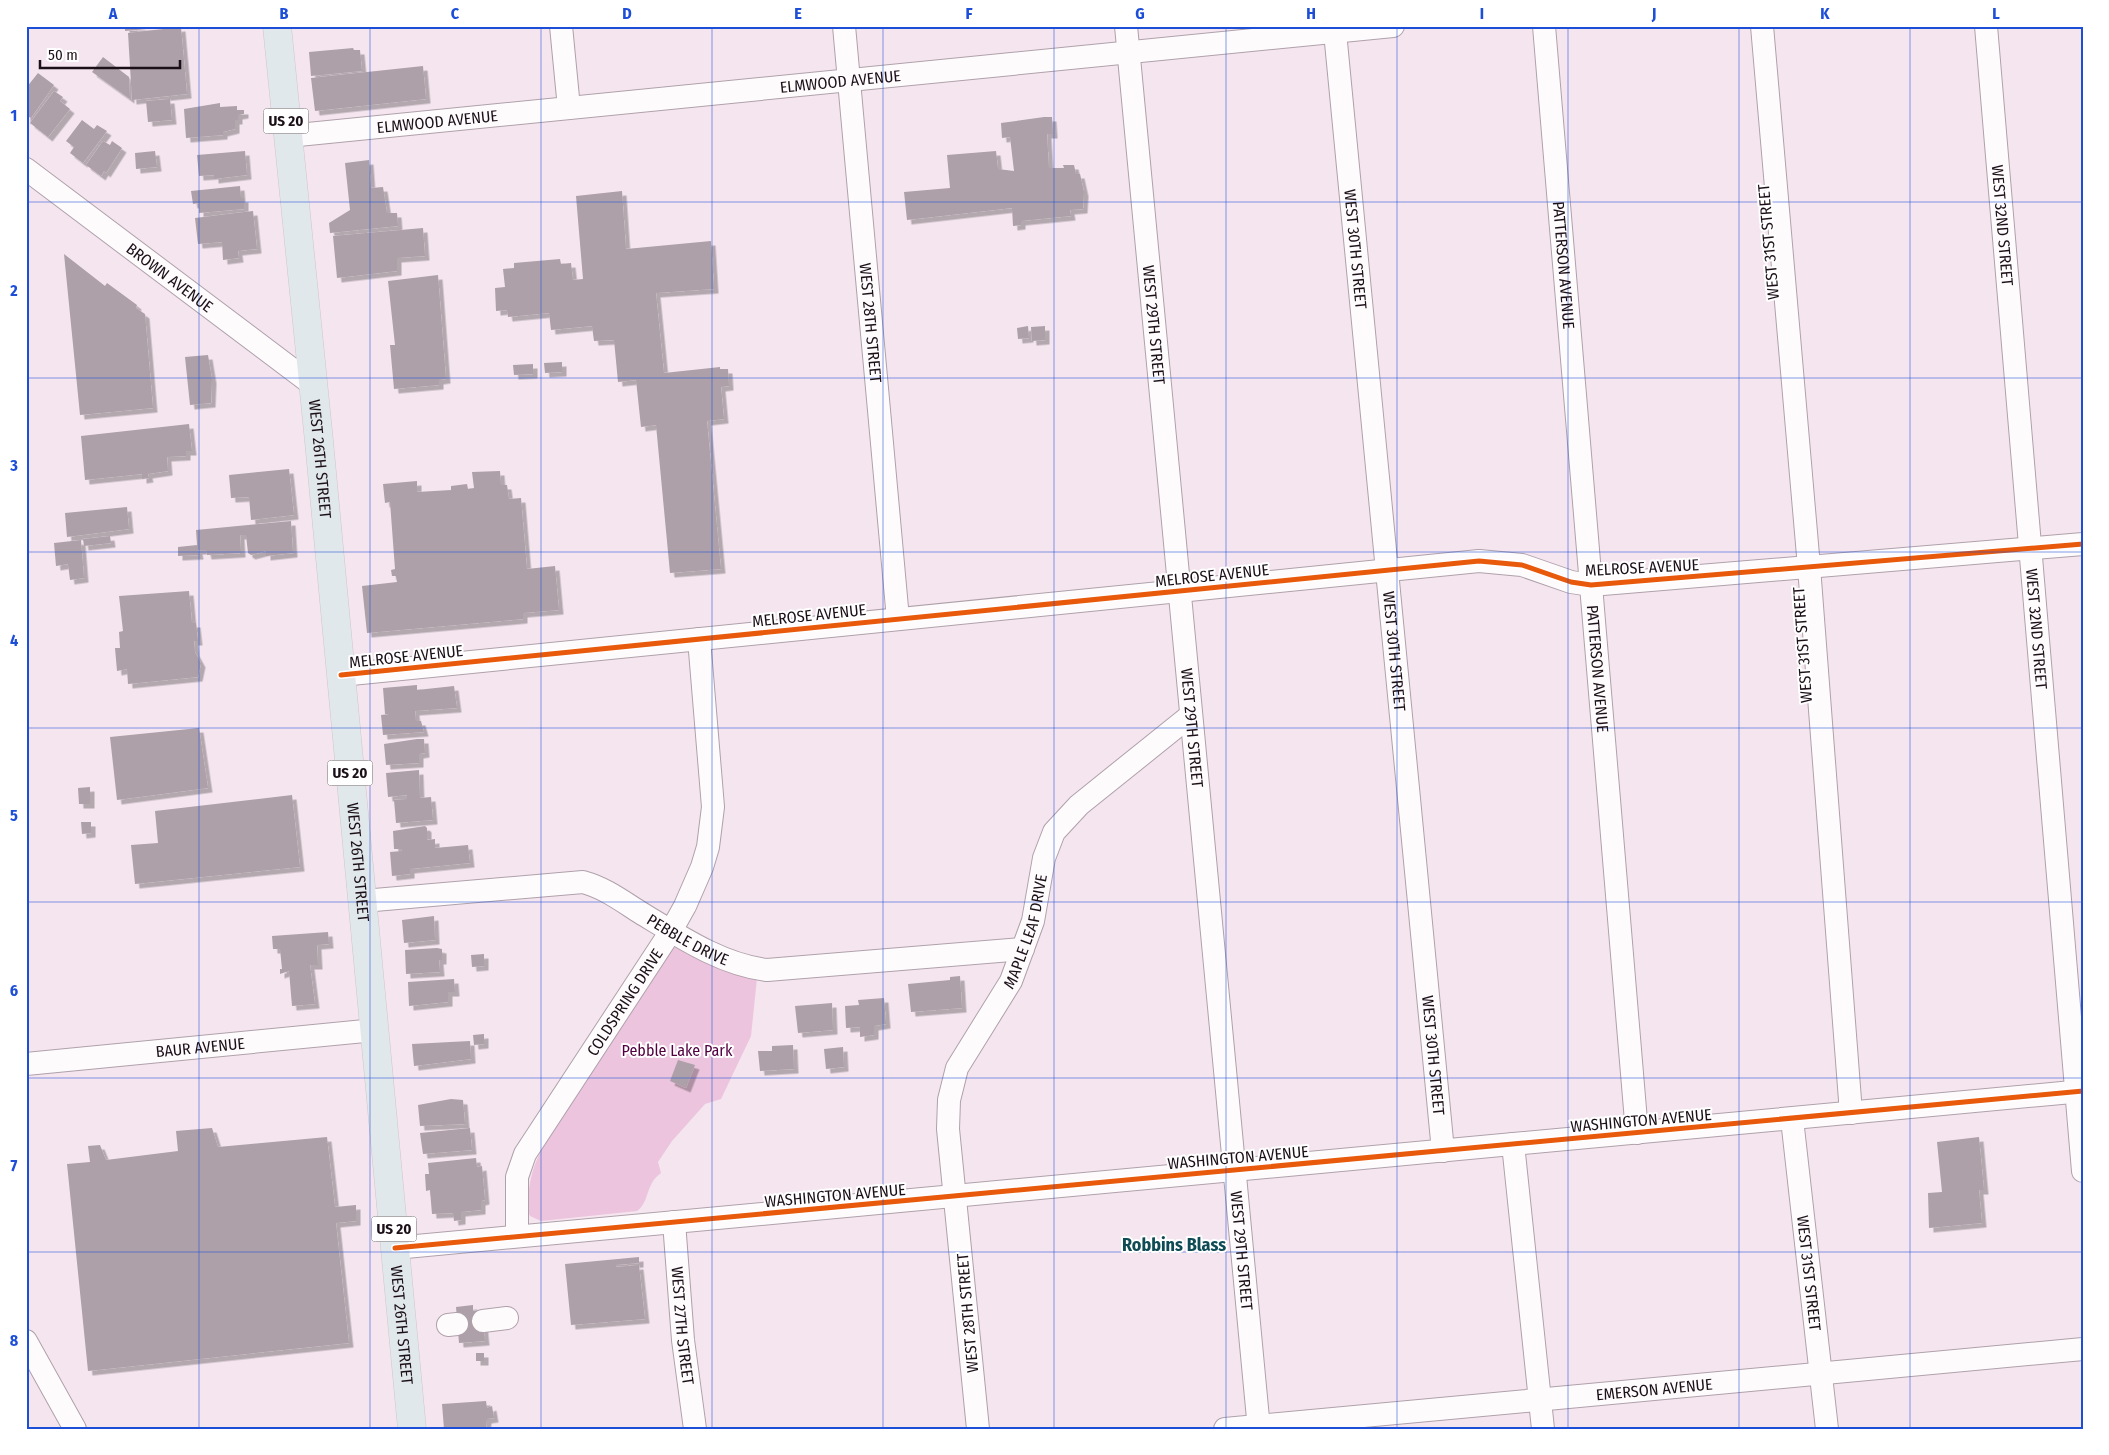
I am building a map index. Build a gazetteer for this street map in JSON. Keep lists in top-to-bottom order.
{
  "streets": {
    "main road": ["US 20", "WEST 26TH STREET"],
    "street": [
      "ELMWOOD AVENUE",
      "WEST 32ND STREET",
      "WEST 31ST STREET",
      "WEST 30TH STREET",
      "PATTERSON AVENUE",
      "BROWN AVENUE",
      "WEST 28TH STREET",
      "WEST 29TH STREET",
      "MELROSE AVENUE",
      "MAPLE LEAF DRIVE",
      "PEBBLE DRIVE",
      "COLDSPRING DRIVE",
      "BAUR AVENUE",
      "WASHINGTON AVENUE",
      "WEST 27TH STREET",
      "EMERSON AVENUE"
    ]
  },
  "crossings": [
    ["ELMWOOD AVENUE", "WEST 30TH STREET"],
    ["ELMWOOD AVENUE", "WEST 28TH STREET"],
    ["ELMWOOD AVENUE", "WEST 29TH STREET"],
    ["ELMWOOD AVENUE", "WEST 26TH STREET"],
    ["WEST 32ND STREET", "MELROSE AVENUE"],
    ["WEST 32ND STREET", "WASHINGTON AVENUE"],
    ["WEST 31ST STREET", "MELROSE AVENUE"],
    ["WEST 31ST STREET", "WASHINGTON AVENUE"],
    ["WEST 31ST STREET", "EMERSON AVENUE"],
    ["WEST 30TH STREET", "MELROSE AVENUE"],
    ["WEST 30TH STREET", "WASHINGTON AVENUE"],
    ["PATTERSON AVENUE", "MELROSE AVENUE"],
    ["PATTERSON AVENUE", "WASHINGTON AVENUE"],
    ["BROWN AVENUE", "WEST 26TH STREET"],
    ["WEST 28TH STREET", "MELROSE AVENUE"],
    ["WEST 28TH STREET", "MAPLE LEAF DRIVE"],
    ["WEST 28TH STREET", "WASHINGTON AVENUE"],
    ["WEST 29TH STREET", "MELROSE AVENUE"],
    ["WEST 29TH STREET", "MAPLE LEAF DRIVE"],
    ["WEST 29TH STREET", "WASHINGTON AVENUE"],
    ["WEST 29TH STREET", "EMERSON AVENUE"],
    ["WEST 26TH STREET", "MELROSE AVENUE"],
    ["WEST 26TH STREET", "PEBBLE DRIVE"],
    ["WEST 26TH STREET", "BAUR AVENUE"],
    ["WEST 26TH STREET", "WASHINGTON AVENUE"],
    ["MELROSE AVENUE", "COLDSPRING DRIVE"],
    ["MAPLE LEAF DRIVE", "PEBBLE DRIVE"],
    ["MAPLE LEAF DRIVE", "WASHINGTON AVENUE"],
    ["PEBBLE DRIVE", "COLDSPRING DRIVE"],
    ["COLDSPRING DRIVE", "WASHINGTON AVENUE"],
    ["WASHINGTON AVENUE", "WEST 27TH STREET"]
  ],
  "districts": ["Robbins Blass"],
  "parks": ["Pebble Lake Park"],
  "scale_bar": "50 m",
  "grid": {
    "columns": [
      "A",
      "B",
      "C",
      "D",
      "E",
      "F",
      "G",
      "H",
      "I",
      "J",
      "K",
      "L"
    ],
    "rows": [
      "1",
      "2",
      "3",
      "4",
      "5",
      "6",
      "7",
      "8"
    ]
  }
}
